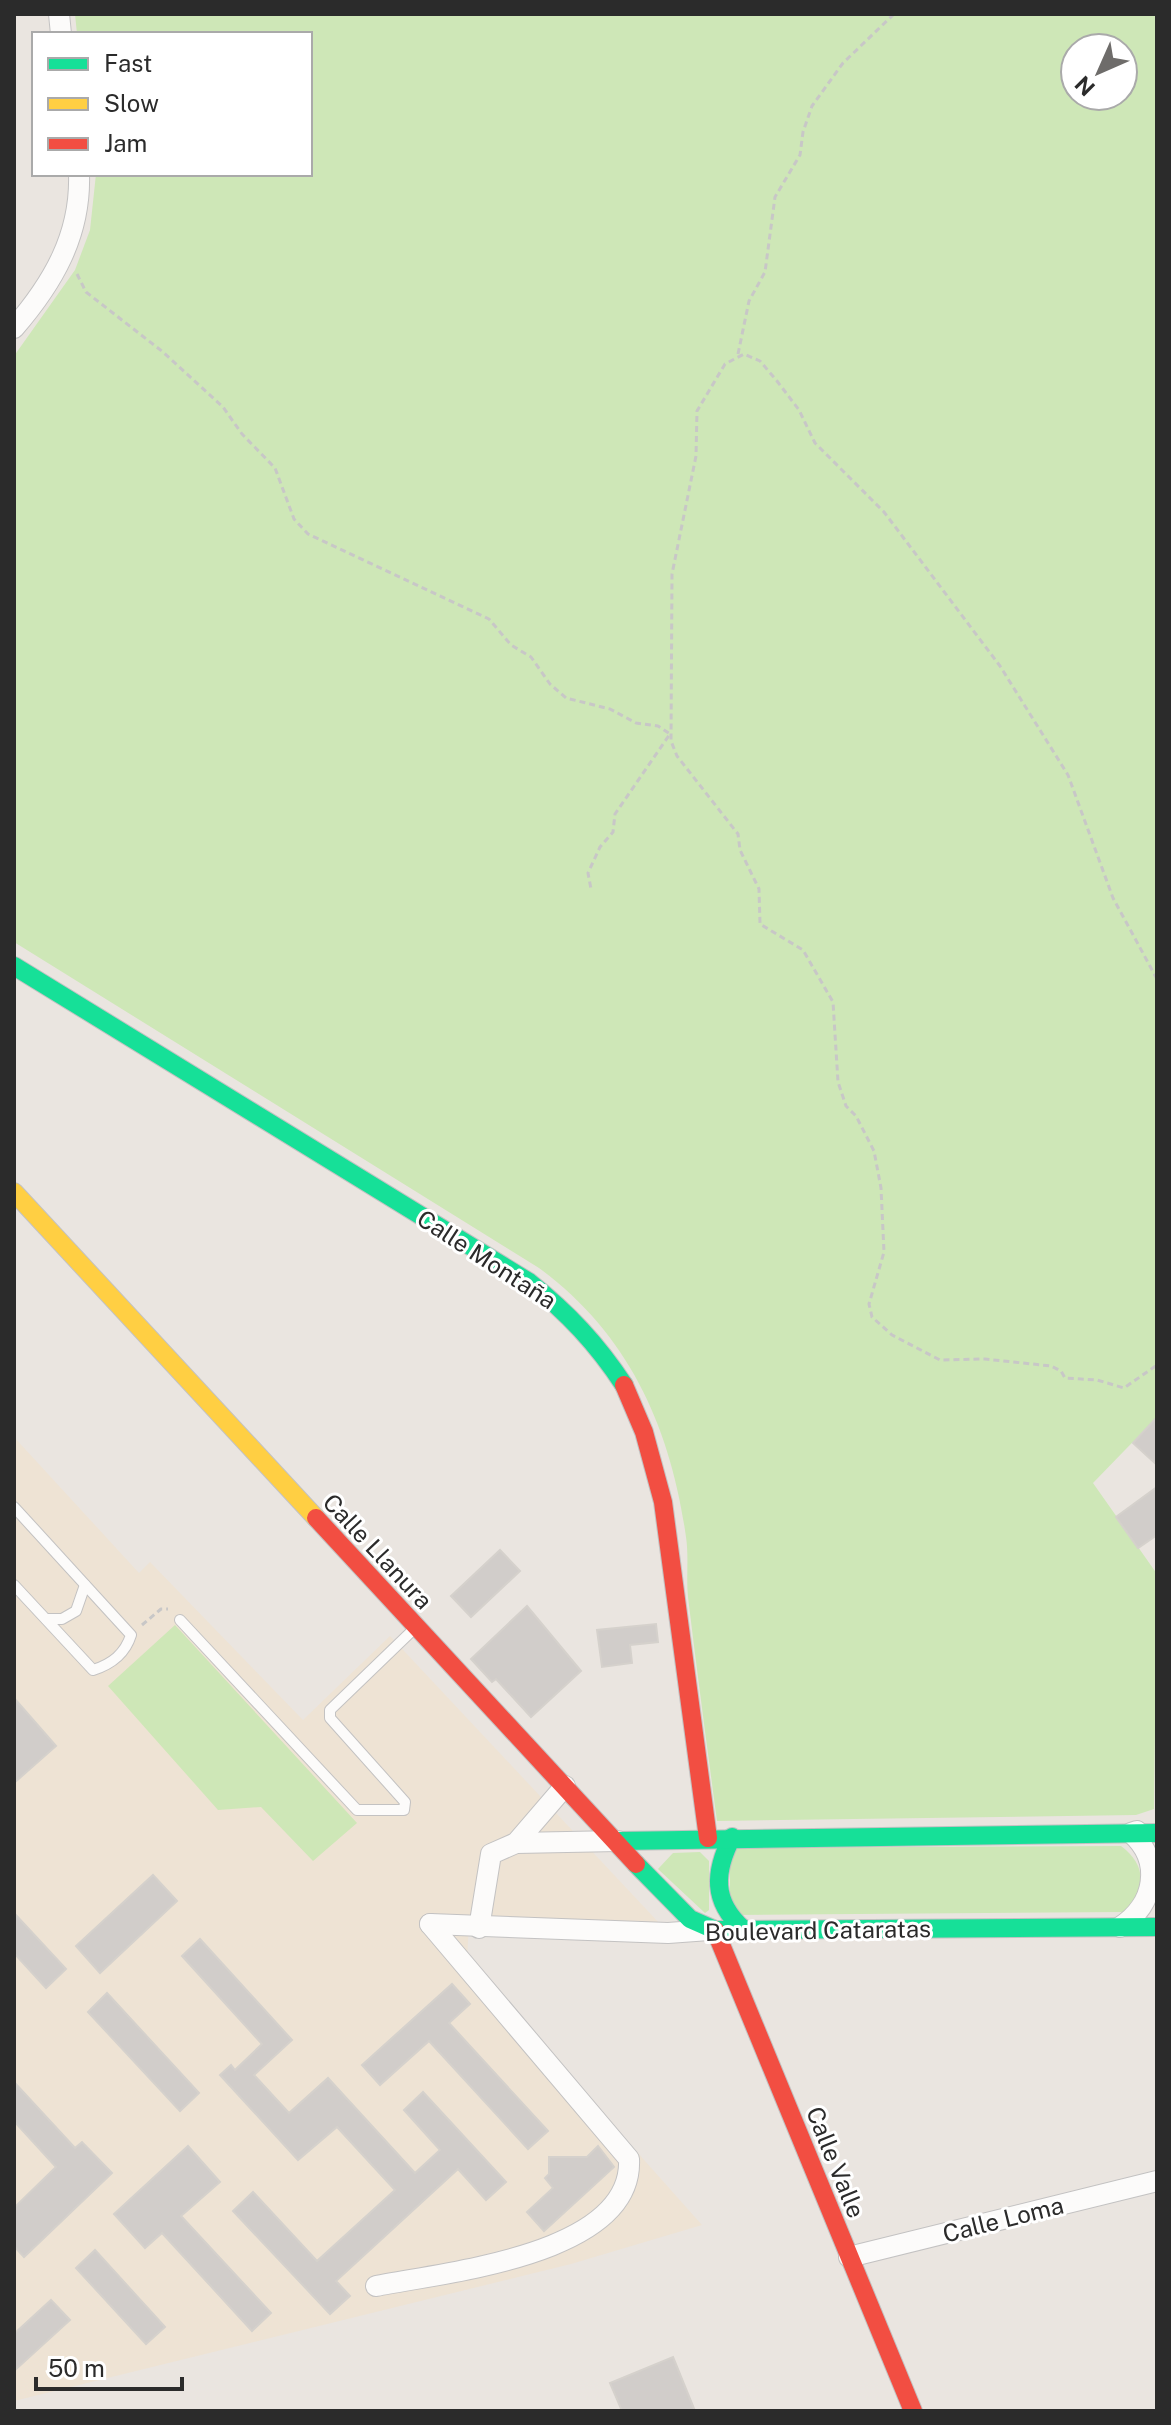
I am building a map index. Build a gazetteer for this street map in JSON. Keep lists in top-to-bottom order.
{
  "streets": {
    "street": [
      "Calle Montaña",
      "Calle Llanura",
      "Boulevard Cataratas",
      "Calle Valle",
      "Calle Loma"
    ]
  },
  "crossings": [
    ["Calle Llanura", "Boulevard Cataratas"],
    ["Calle Llanura", "Calle Valle"],
    ["Boulevard Cataratas", "Calle Valle"],
    ["Calle Valle", "Calle Loma"]
  ],
  "legend": ["Fast", "Slow", "Jam"],
  "scale_bar": "50 m",
  "north": "bottom left"
}
